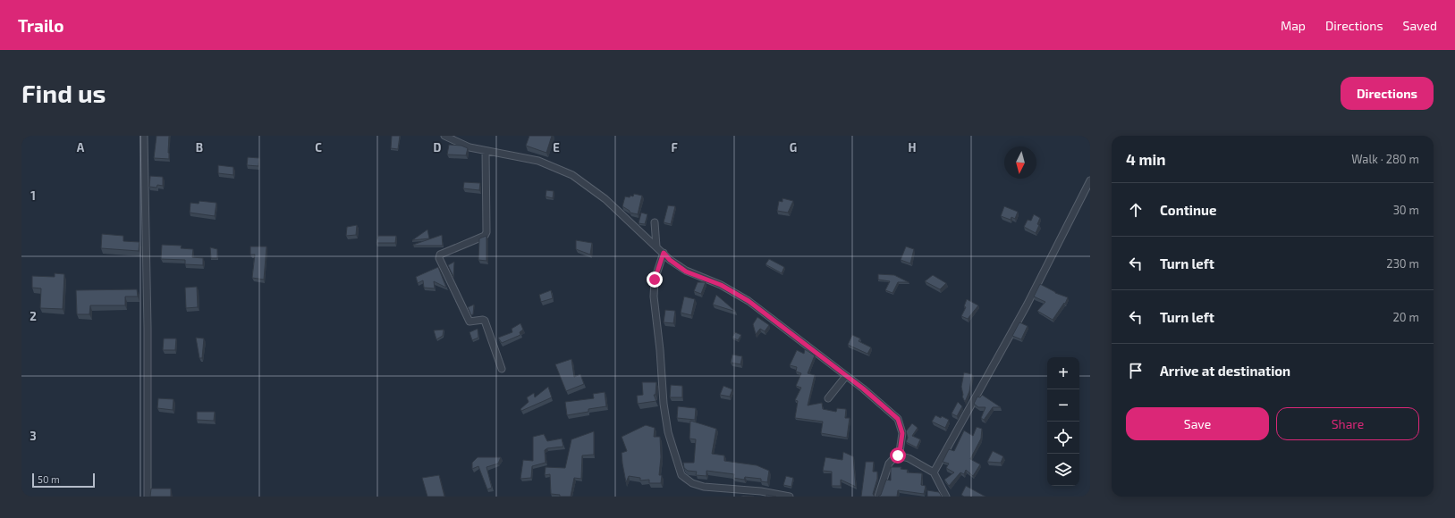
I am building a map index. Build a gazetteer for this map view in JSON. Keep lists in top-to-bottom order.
{
  "scale_bar": "50 m",
  "north": "bottom",
  "page": {
    "header": "Trailo",
    "nav": ["Map", "Directions", "Saved"],
    "buttons": [
      "Directions",
      ["Save", "Share"]
    ],
    "title": "Find us",
    "heading": ["4 min", "Walk · 280 m"],
    "list": [
      ["Continue", "30 m"],
      ["Turn left", "230 m"],
      ["Turn left", "20 m"],
      "Arrive at destination"
    ],
    "map_buttons": ["+", "−"],
    "scale": "50 m"
  },
  "grid": {
    "columns": [
      "A",
      "B",
      "C",
      "D",
      "E",
      "F",
      "G",
      "H"
    ],
    "rows": ["1", "2", "3"]
  }
}
